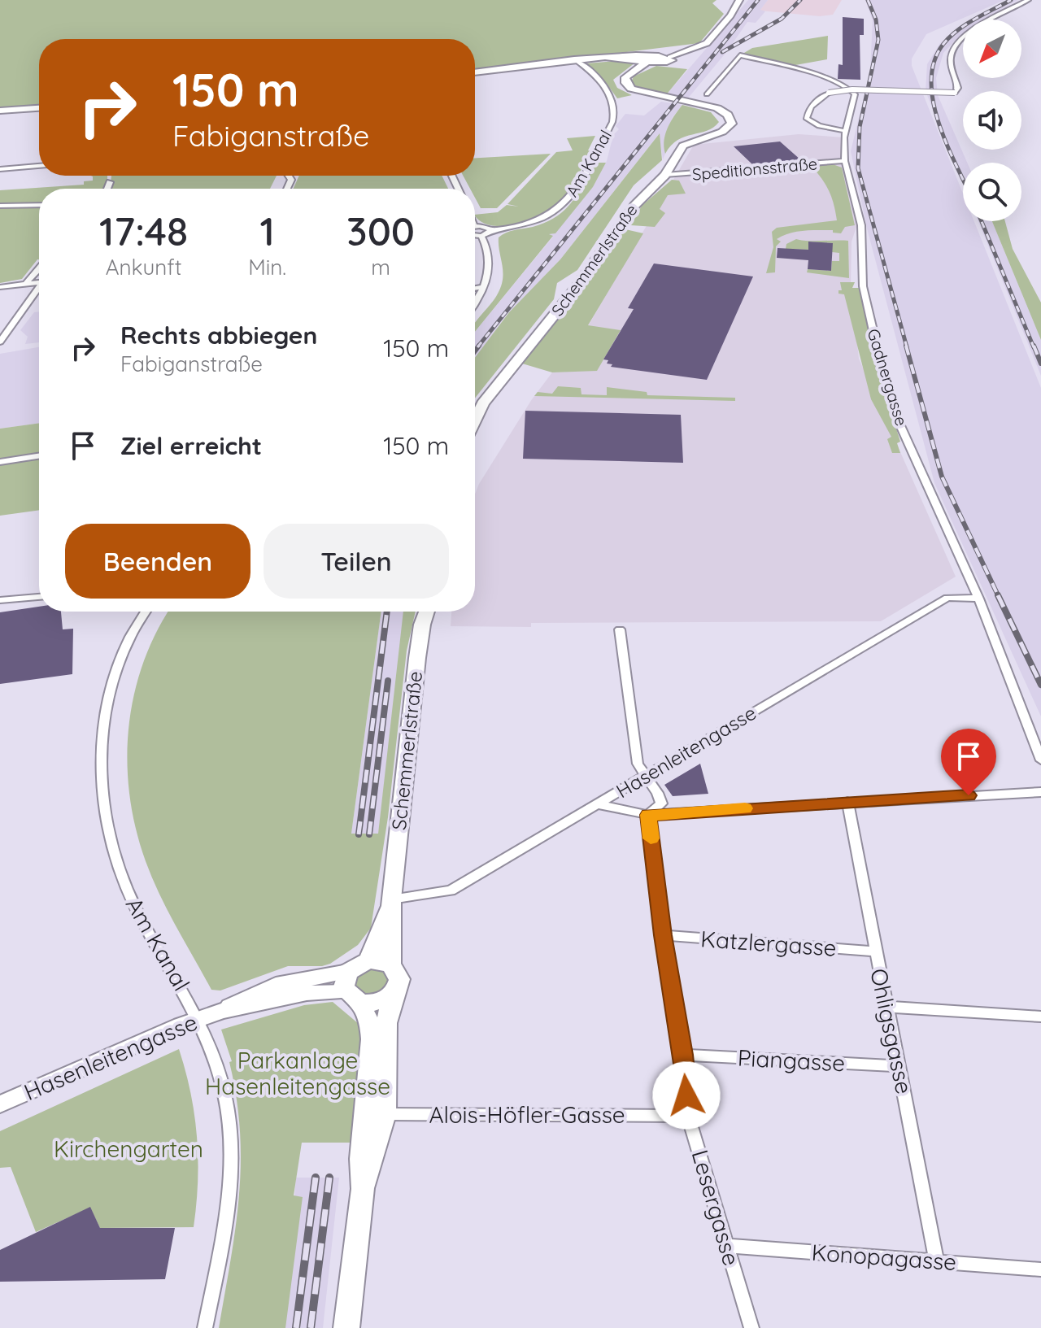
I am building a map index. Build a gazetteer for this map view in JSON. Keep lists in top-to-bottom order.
{
  "streets": {
    "main road": ["Schemmerlstraße"],
    "street": [
      "Am Kanal",
      "Speditionsstraße",
      "Gadnergasse",
      "Hasenleitengasse",
      "Katzlergasse",
      "Ohligsgasse",
      "Piangasse",
      "Alois-Höfler-Gasse",
      "Lesergasse",
      "Konopagasse"
    ]
  },
  "crossings": [
    ["Am Kanal", "Hasenleitengasse"],
    ["Speditionsstraße", "Schemmerlstraße"],
    ["Speditionsstraße", "Gadnergasse"],
    ["Schemmerlstraße", "Hasenleitengasse"],
    ["Gadnergasse", "Hasenleitengasse"],
    ["Katzlergasse", "Ohligsgasse"],
    ["Katzlergasse", "Lesergasse"],
    ["Ohligsgasse", "Piangasse"],
    ["Ohligsgasse", "Konopagasse"],
    ["Piangasse", "Lesergasse"],
    ["Alois-Höfler-Gasse", "Lesergasse"],
    ["Lesergasse", "Konopagasse"]
  ],
  "parks": ["Parkanlage Hasenleitengasse", "Kirchengarten"],
  "north": "bottom left",
  "page": {
    "turn": ["150 m", "Fabiganstraße"],
    "eta": [
      "17:48",
      "Ankunft",
      "1",
      "Min.",
      "300",
      "m"
    ],
    "list": [
      {
        "name": "Rechts abbiegen",
        "note": "Fabiganstraße",
        "value": "150 m"
      },
      {
        "name": "Ziel erreicht",
        "value": "150 m"
      }
    ],
    "buttons": ["Beenden", "Teilen"]
  }
}
